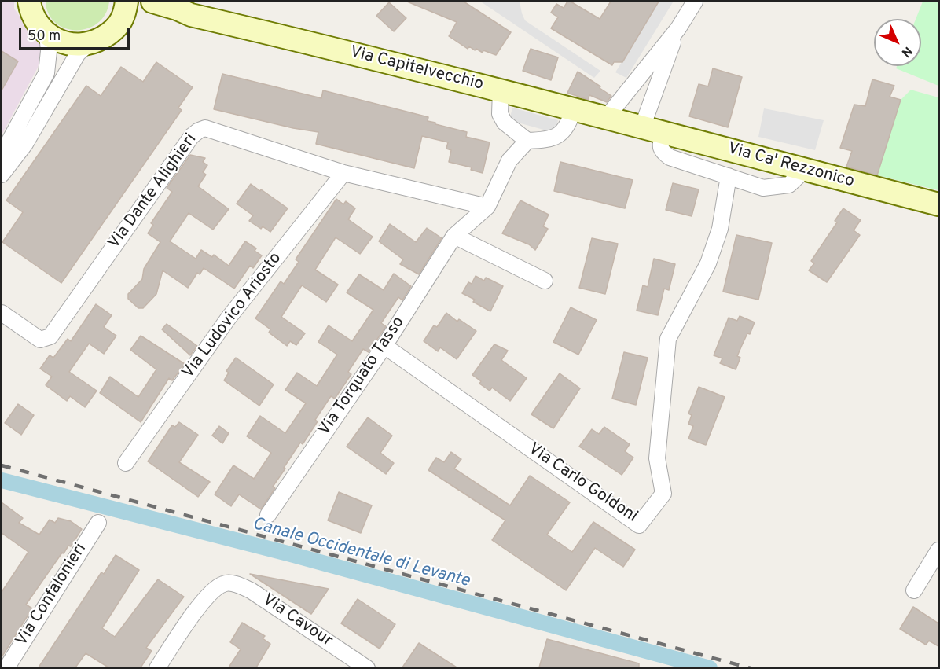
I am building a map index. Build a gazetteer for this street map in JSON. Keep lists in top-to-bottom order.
{
  "streets": {
    "main road": ["Via Capitelvecchio", "Via Ca' Rezzonico"],
    "street": [
      "Via Dante Alighieri",
      "Via Ludovico Ariosto",
      "Via Torquato Tasso",
      "Via Carlo Goldoni",
      "Via Confalonieri",
      "Via Cavour"
    ]
  },
  "crossings": [
    ["Via Capitelvecchio", "Via Ca' Rezzonico"],
    ["Via Dante Alighieri", "Via Ludovico Ariosto"],
    ["Via Dante Alighieri", "Via Torquato Tasso"],
    ["Via Torquato Tasso", "Via Carlo Goldoni"]
  ],
  "water": ["Canale Occidentale di Levante"],
  "scale_bar": "50 m",
  "north": "bottom right"
}
